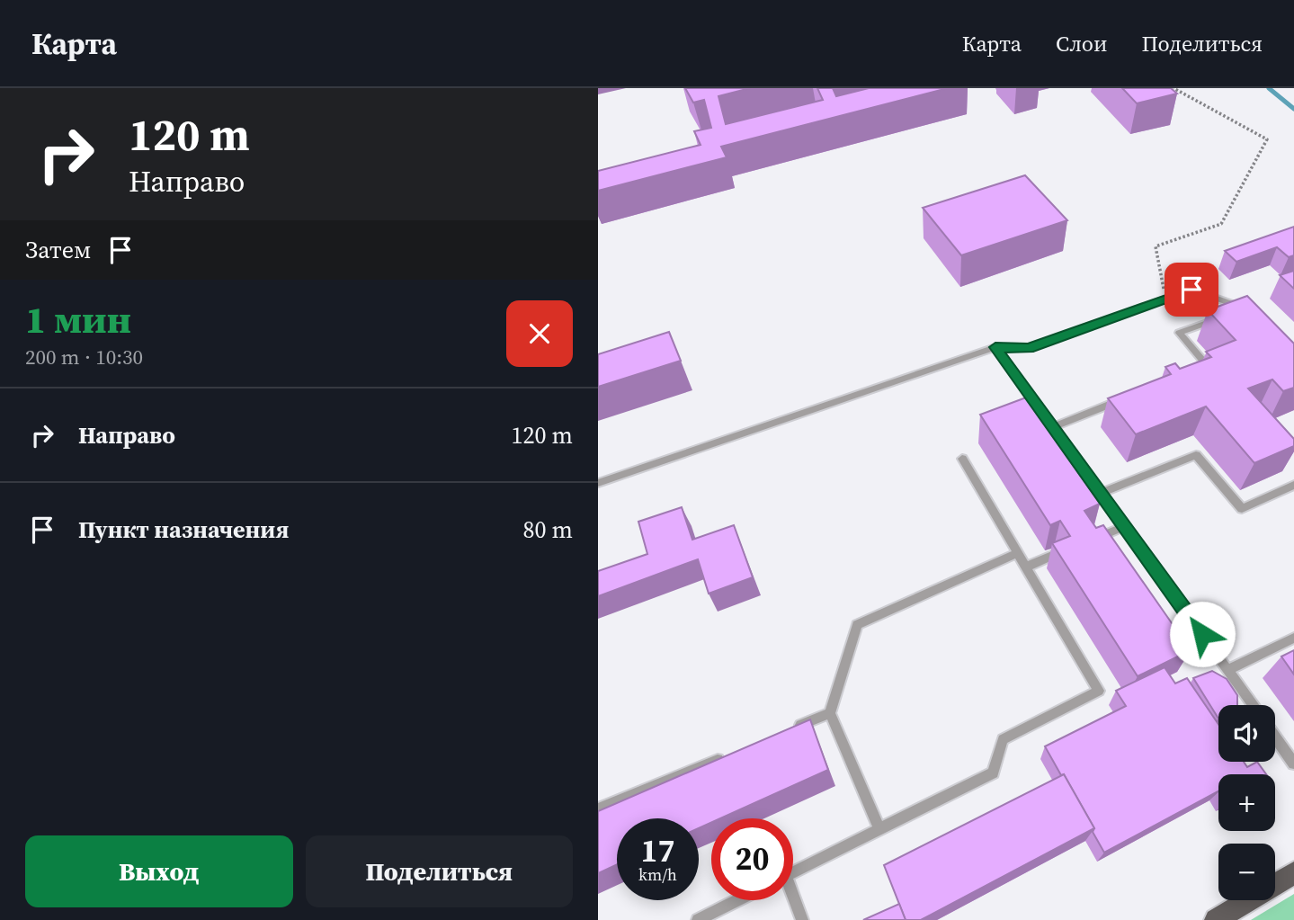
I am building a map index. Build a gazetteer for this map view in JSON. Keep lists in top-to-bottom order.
{
  "page": {
    "header": "Карта",
    "nav": ["Карта", "Слои", "Поделиться"],
    "turn": ["120 m", "Направо"],
    "then": "Затем",
    "heading": ["1 мин", "200 m · 10:30"],
    "list": [
      {
        "name": "Направо",
        "value": "120 m"
      },
      {
        "name": "Пункт назначения",
        "value": "80 m"
      }
    ],
    "map_buttons": ["+", "−"],
    "speed": "17 km/h",
    "limit": "20",
    "buttons": ["Выход", "Поделиться"]
  }
}
